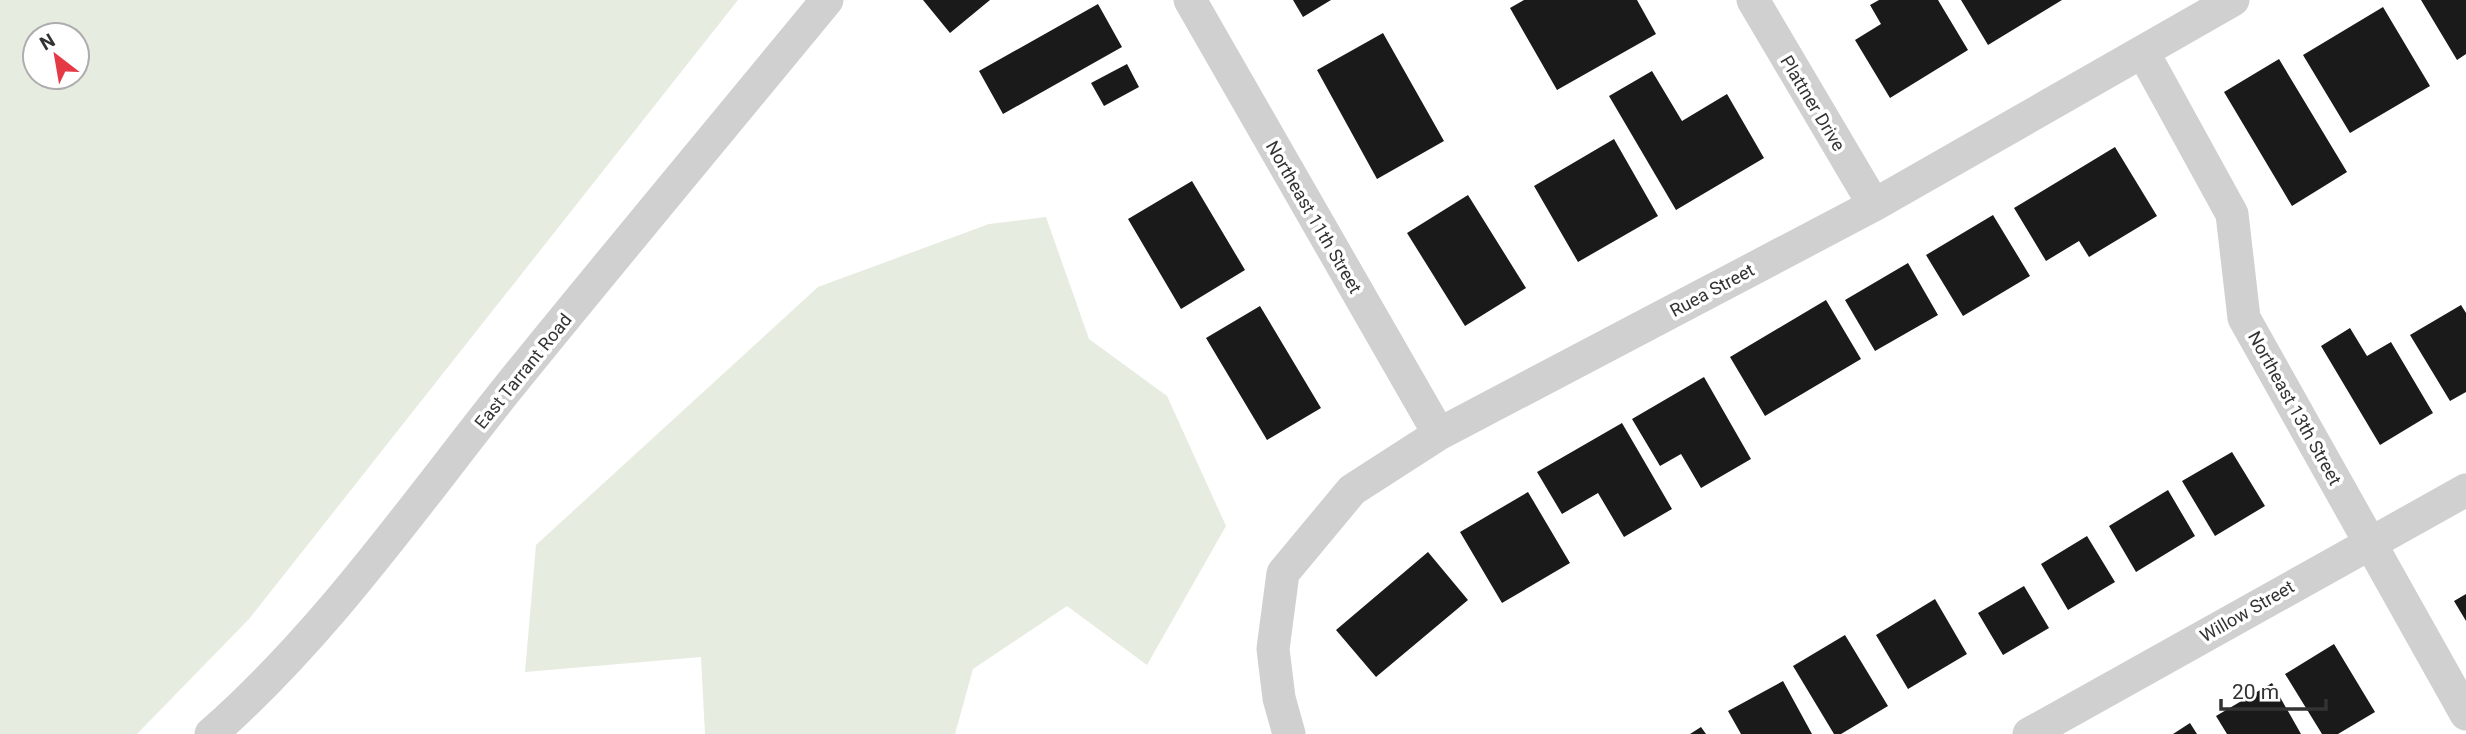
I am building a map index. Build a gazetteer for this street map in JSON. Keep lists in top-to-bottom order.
{
  "streets": {
    "street": [
      "Plattner Drive",
      "Northeast 11th Street",
      "Ruea Street",
      "East Tarrant Road",
      "Northeast 13th Street",
      "Willow Street"
    ]
  },
  "crossings": [
    ["Plattner Drive", "Ruea Street"],
    ["Northeast 11th Street", "Ruea Street"],
    ["Ruea Street", "Northeast 13th Street"],
    ["Northeast 13th Street", "Willow Street"]
  ],
  "scale_bar": "20 m",
  "north": "top left"
}
